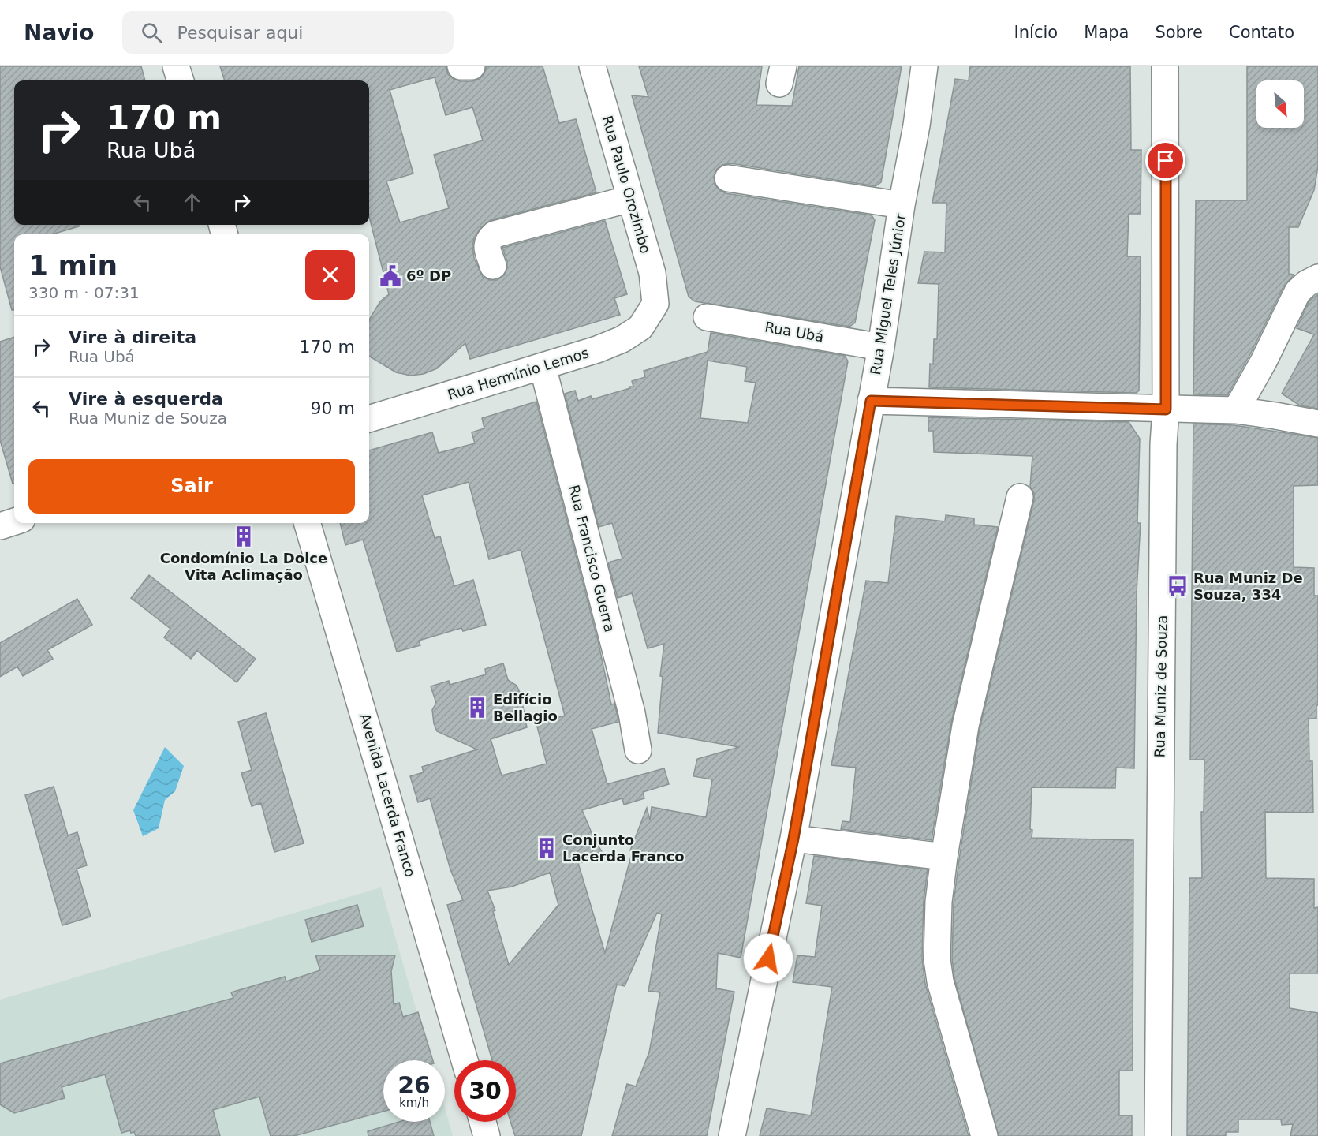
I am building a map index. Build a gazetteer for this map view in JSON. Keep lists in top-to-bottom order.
{
  "streets": {
    "street": [
      "Rua Paulo Orozimbo",
      "Rua Miguel Teles Júnior",
      "Rua Ubá",
      "Rua Hermínio Lemos",
      "Rua Francisco Guerra",
      "Rua Muniz de Souza",
      "Avenida Lacerda Franco"
    ]
  },
  "crossings": [
    ["Rua Paulo Orozimbo", "Rua Hermínio Lemos"],
    ["Rua Miguel Teles Júnior", "Rua Ubá"],
    ["Rua Hermínio Lemos", "Rua Francisco Guerra"]
  ],
  "places": {
    "public building": ["6º DP"],
    "building": ["Condomínio La Dolce Vita Aclimação", "Edifício Bellagio", "Conjunto Lacerda Franco"],
    "bus stop": ["Rua Muniz De Souza, 334"]
  },
  "north": "bottom right",
  "page": {
    "header": "Navio",
    "search": "Pesquisar aqui",
    "nav": [
      "Início",
      "Mapa",
      "Sobre",
      "Contato"
    ],
    "turn": ["170 m", "Rua Ubá"],
    "heading": ["1 min", "330 m · 07:31"],
    "list": [
      {
        "name": "Vire à direita",
        "note": "Rua Ubá",
        "value": "170 m"
      },
      {
        "name": "Vire à esquerda",
        "note": "Rua Muniz de Souza",
        "value": "90 m"
      }
    ],
    "buttons": "Sair",
    "speed": "26 km/h",
    "limit": "30"
  }
}
